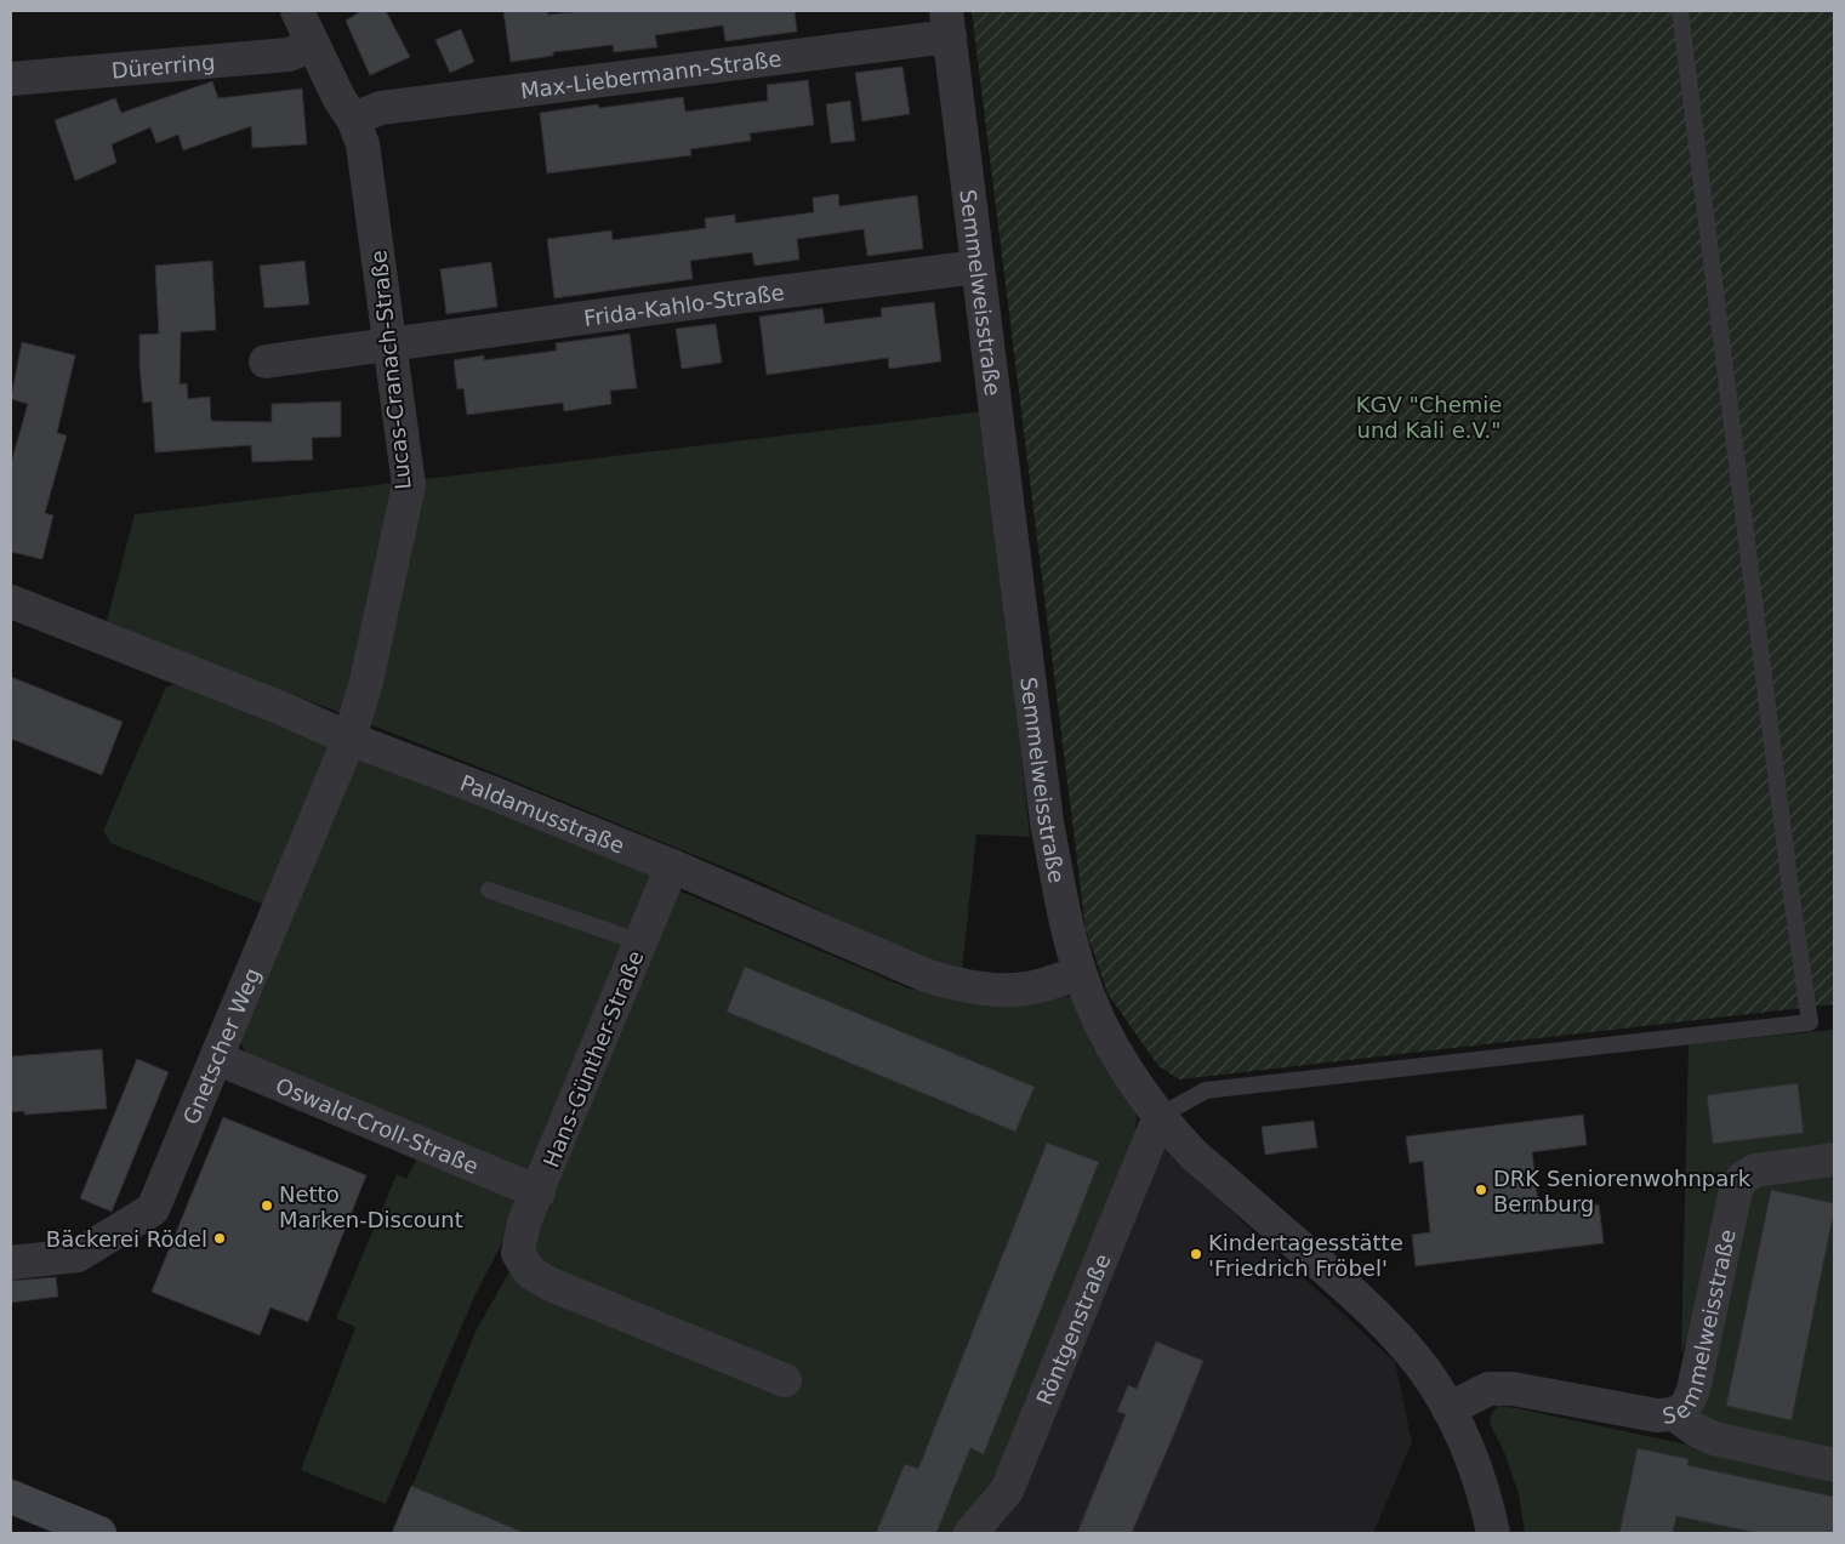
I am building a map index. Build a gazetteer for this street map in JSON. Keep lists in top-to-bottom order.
{
  "streets": {
    "street": [
      "Dürerring",
      "Max-Liebermann-Straße",
      "Semmelweisstraße",
      "Frida-Kahlo-Straße",
      "Lucas-Cranach-Straße",
      "Paldamusstraße",
      "Gnetscher Weg",
      "Hans-Günther-Straße",
      "Oswald-Croll-Straße",
      "Röntgenstraße"
    ]
  },
  "crossings": [
    ["Dürerring", "Lucas-Cranach-Straße"],
    ["Max-Liebermann-Straße", "Semmelweisstraße"],
    ["Max-Liebermann-Straße", "Lucas-Cranach-Straße"],
    ["Semmelweisstraße", "Frida-Kahlo-Straße"],
    ["Semmelweisstraße", "Paldamusstraße"],
    ["Semmelweisstraße", "Röntgenstraße"],
    ["Frida-Kahlo-Straße", "Lucas-Cranach-Straße"],
    ["Lucas-Cranach-Straße", "Paldamusstraße"],
    ["Lucas-Cranach-Straße", "Gnetscher Weg"],
    ["Paldamusstraße", "Gnetscher Weg"],
    ["Paldamusstraße", "Hans-Günther-Straße"],
    ["Gnetscher Weg", "Oswald-Croll-Straße"],
    ["Hans-Günther-Straße", "Oswald-Croll-Straße"]
  ],
  "parks": ["KGV \"Chemie und Kali e.V.\""],
  "places": [
    "DRK Seniorenwohnpark Bernburg",
    "Netto Marken-Discount",
    "Bäckerei Rödel",
    "Kindertagesstätte 'Friedrich Fröbel'"
  ]
}
